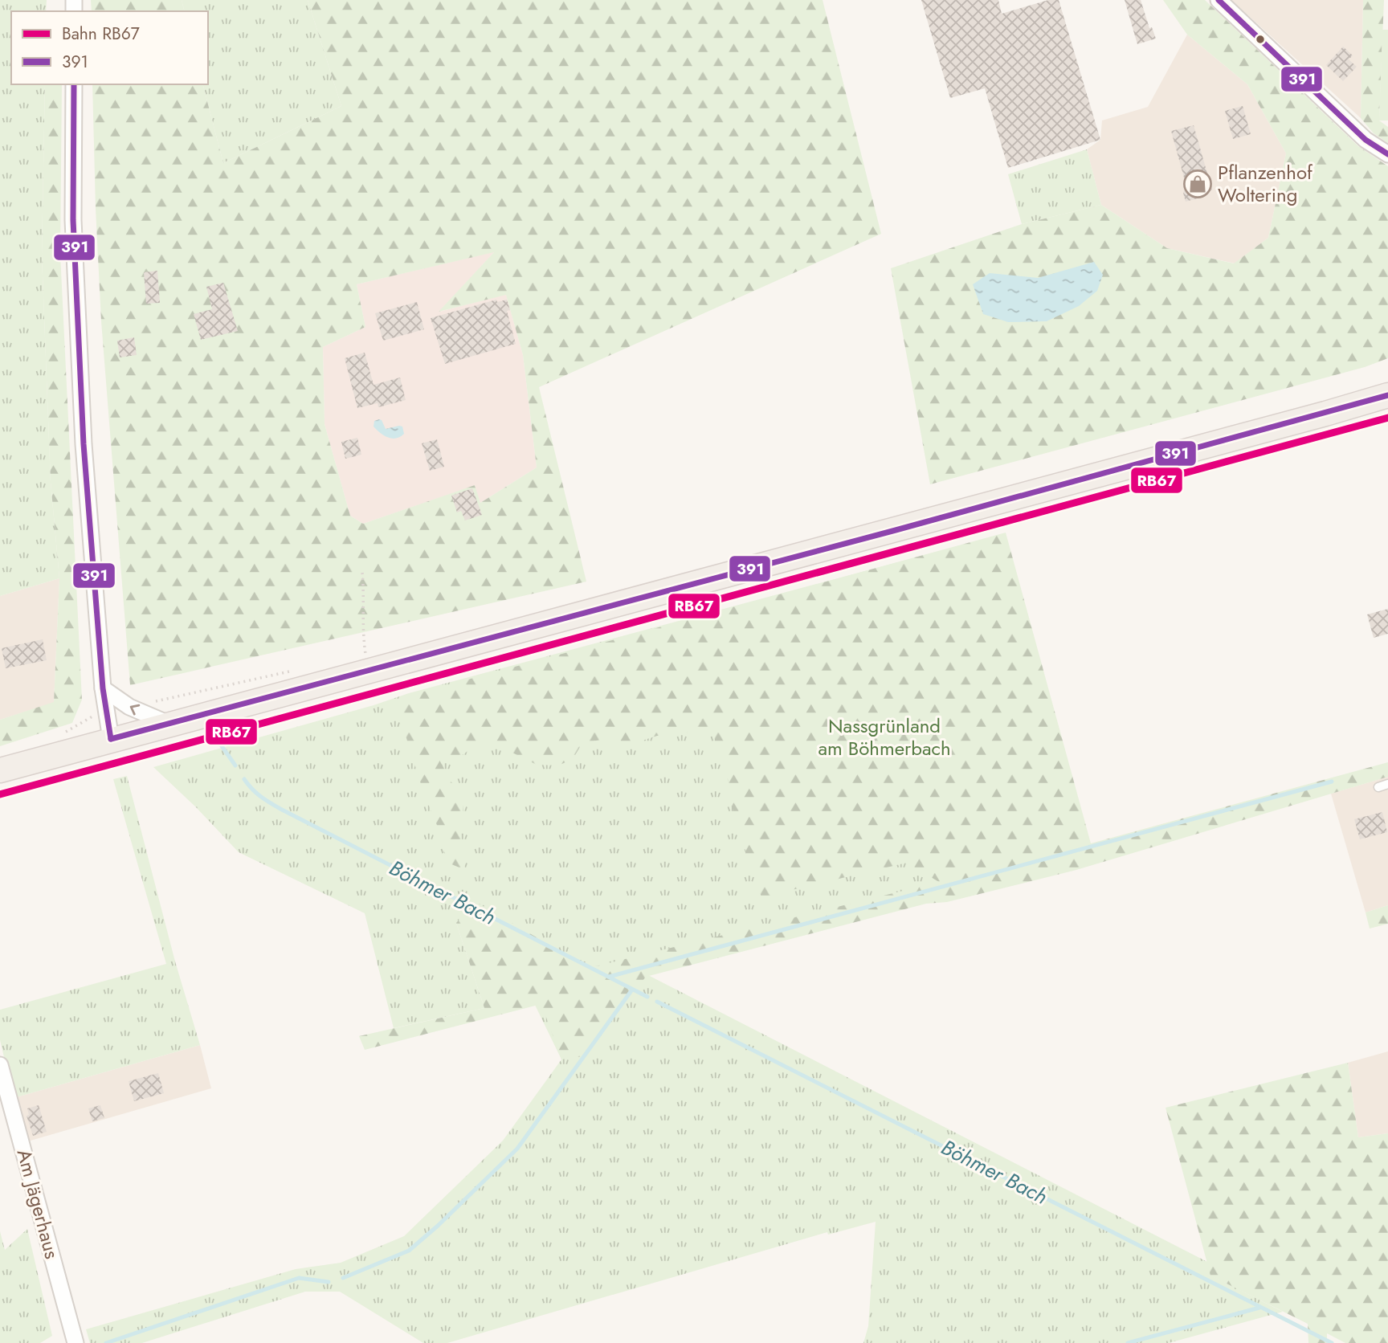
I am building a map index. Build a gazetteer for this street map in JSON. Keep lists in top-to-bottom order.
{
  "streets": {
    "street": ["Am Jägerhaus"]
  },
  "water": ["Böhmer Bach"],
  "parks": ["Nassgrünland am Böhmerbach"],
  "places": {
    "shop": ["Pflanzenhof Woltering"]
  },
  "lines": ["transit line 391", "rail line RB67"],
  "legend": ["Bahn RB67", "391"]
}
